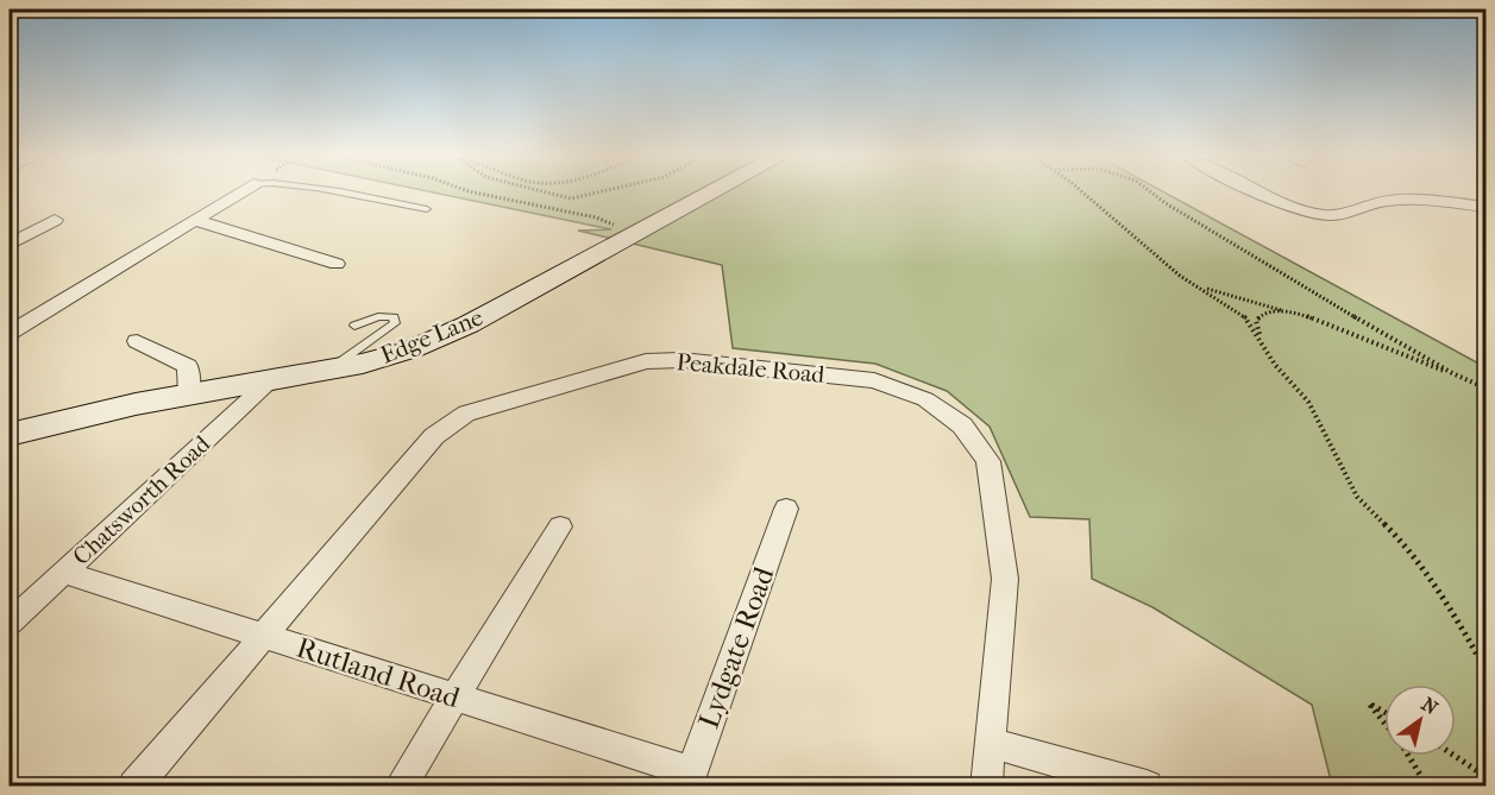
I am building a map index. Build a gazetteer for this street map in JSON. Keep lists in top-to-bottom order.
{
  "streets": {
    "street": [
      "Edge Lane",
      "Peakdale Road",
      "Chatsworth Road",
      "Lydgate Road",
      "Rutland Road"
    ]
  },
  "crossings": [
    ["Edge Lane", "Chatsworth Road"],
    ["Peakdale Road", "Rutland Road"],
    ["Chatsworth Road", "Rutland Road"],
    ["Lydgate Road", "Rutland Road"]
  ],
  "north": "top right"
}
